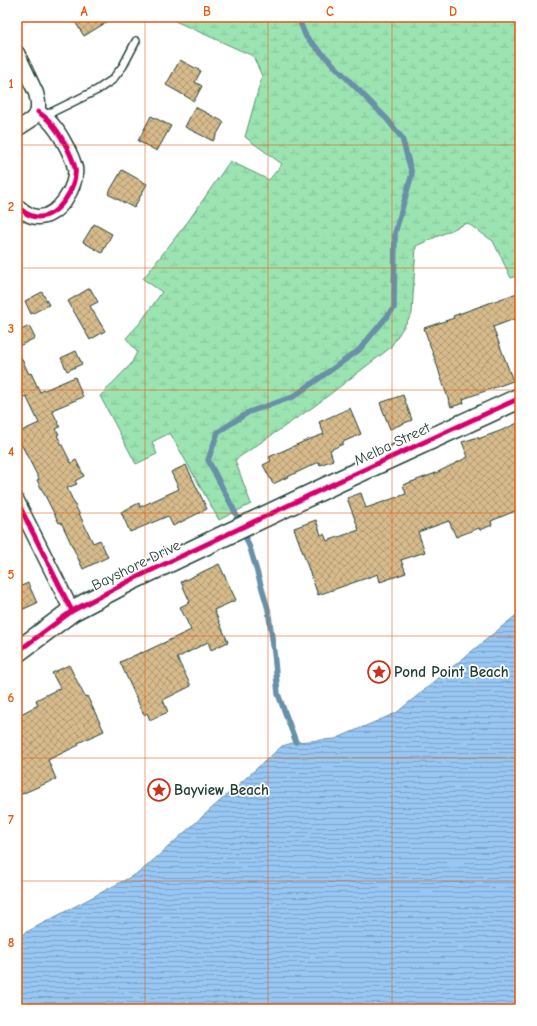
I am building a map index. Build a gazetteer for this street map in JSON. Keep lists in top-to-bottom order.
{
  "streets": {
    "main road": ["Melba Street", "Bayshore Drive"]
  },
  "crossings": [
    ["Melba Street", "Bayshore Drive"]
  ],
  "places": {
    "place": ["Pond Point Beach", "Bayview Beach"]
  },
  "grid": {
    "columns": [
      "A",
      "B",
      "C",
      "D"
    ],
    "rows": [
      "1",
      "2",
      "3",
      "4",
      "5",
      "6",
      "7",
      "8"
    ]
  }
}
